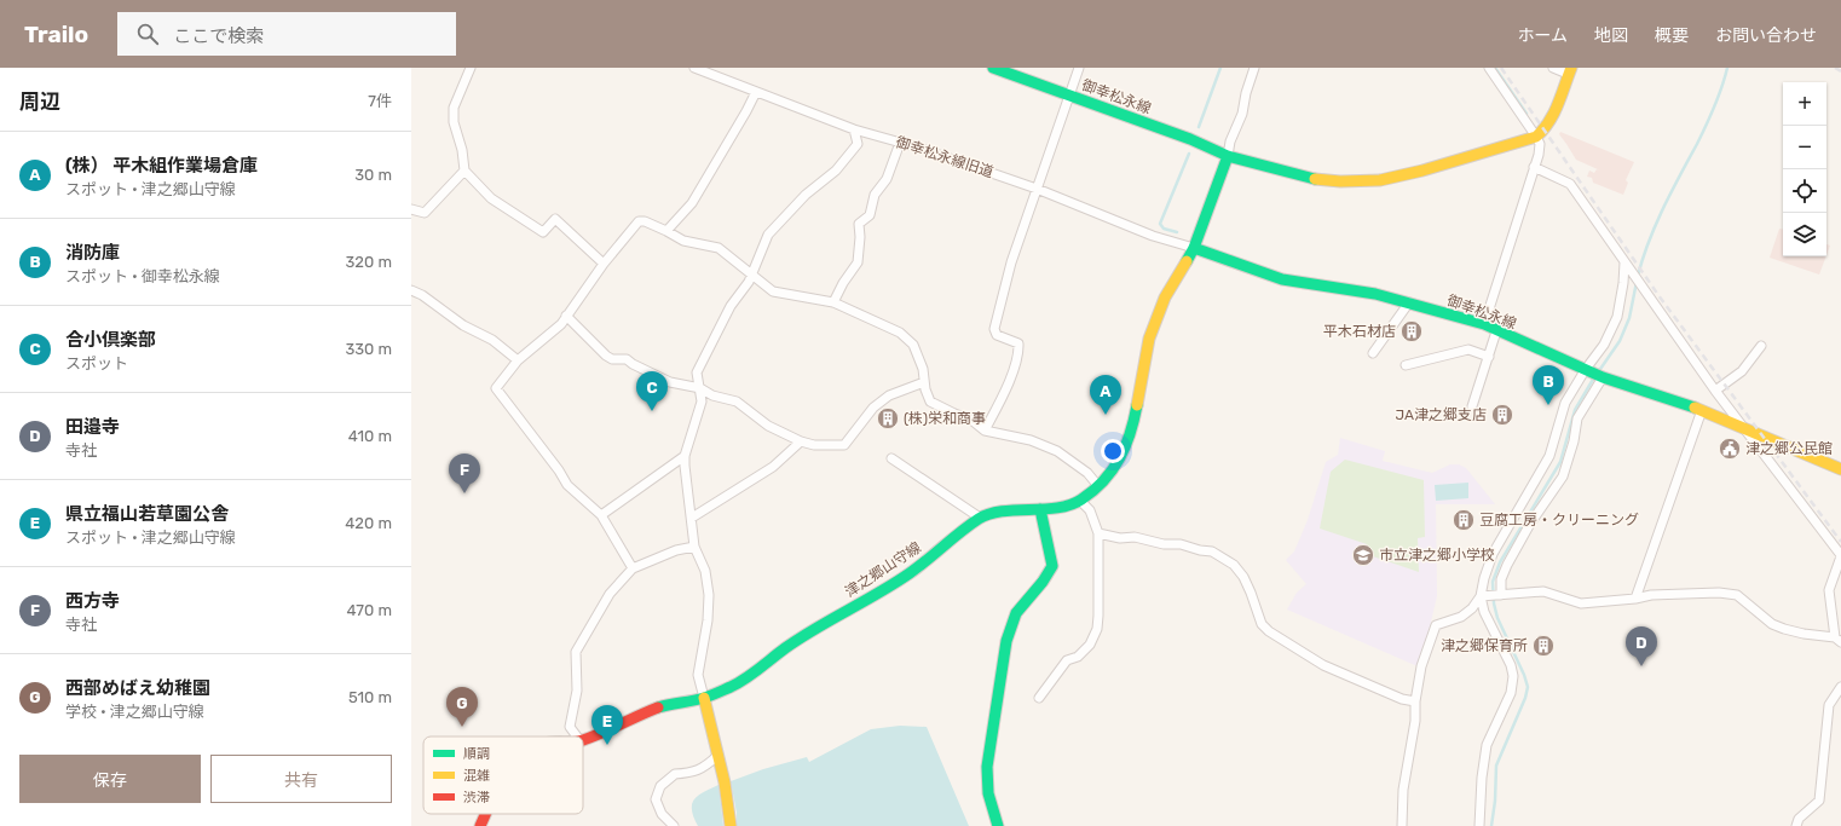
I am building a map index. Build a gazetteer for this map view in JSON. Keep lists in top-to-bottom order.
{
  "streets": {
    "main road": ["御幸松永線", "津之郷山守線"],
    "street": ["御幸松永線旧道"]
  },
  "crossings": [
    ["御幸松永線", "御幸松永線旧道"],
    ["御幸松永線", "津之郷山守線"],
    ["御幸松永線旧道", "津之郷山守線"]
  ],
  "places": {
    "building": [
      "平木石材店",
      "JA津之郷支店",
      "(株)栄和商事",
      "豆腐工房・クリーニング",
      "津之郷保育所"
    ],
    "public building": ["津之郷公民館"],
    "school or university": ["市立津之郷小学校"]
  },
  "legend": ["順調", "混雑", "渋滞"],
  "page": {
    "header": "Trailo",
    "search": "ここで検索",
    "nav": [
      "ホーム",
      "地図",
      "概要",
      "お問い合わせ"
    ],
    "heading": ["周辺", "7件"],
    "map_buttons": ["+", "−"],
    "list": [
      {
        "mark": "A",
        "name": "(株） 平木組作業場倉庫",
        "note": "スポット · 津之郷山守線",
        "value": "30 m"
      },
      {
        "mark": "B",
        "name": "消防庫",
        "note": "スポット · 御幸松永線",
        "value": "320 m"
      },
      {
        "mark": "C",
        "name": "合小倶楽部",
        "note": "スポット",
        "value": "330 m"
      },
      {
        "mark": "D",
        "name": "田邉寺",
        "note": "寺社",
        "value": "410 m"
      },
      {
        "mark": "E",
        "name": "県立福山若草園公舎",
        "note": "スポット · 津之郷山守線",
        "value": "420 m"
      },
      {
        "mark": "F",
        "name": "西方寺",
        "note": "寺社",
        "value": "470 m"
      },
      {
        "mark": "G",
        "name": "西部めばえ幼稚園",
        "note": "学校 · 津之郷山守線",
        "value": "510 m"
      }
    ],
    "pins": [
      "B",
      "C",
      "A",
      "F",
      "D",
      "G",
      "E"
    ],
    "buttons": ["保存", "共有"]
  }
}
